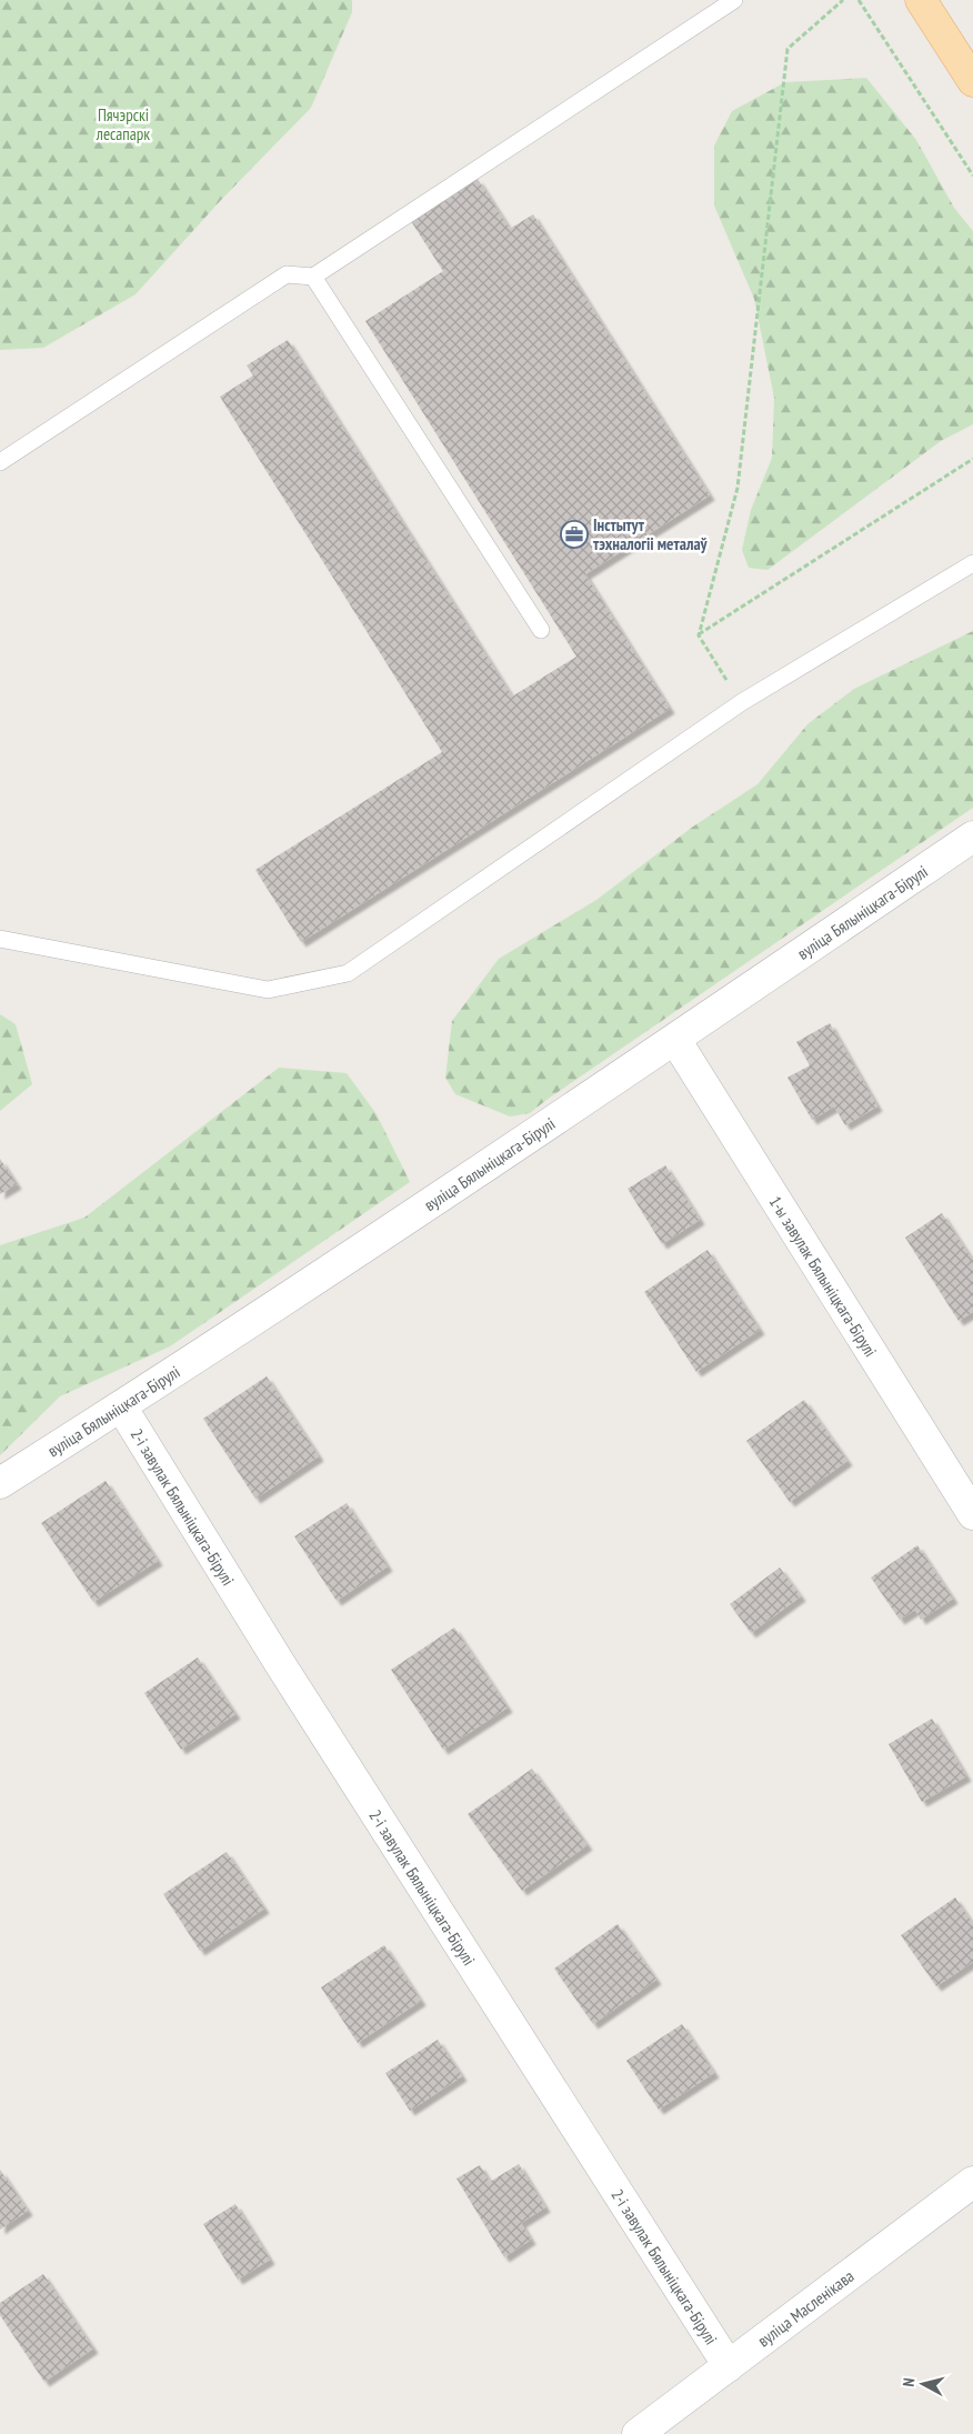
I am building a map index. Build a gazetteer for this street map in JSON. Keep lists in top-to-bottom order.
{
  "streets": {
    "street": [
      "вуліца Бялыніцкага-Бірулі",
      "1-ы завулак Бялыніцкага-Бірулі",
      "2-і завулак Бялыніцкага-Бірулі",
      "вуліца Масленікава"
    ]
  },
  "crossings": [
    ["вуліца Бялыніцкага-Бірулі", "1-ы завулак Бялыніцкага-Бірулі"],
    ["вуліца Бялыніцкага-Бірулі", "2-і завулак Бялыніцкага-Бірулі"],
    ["2-і завулак Бялыніцкага-Бірулі", "вуліца Масленікава"]
  ],
  "parks": ["Пячэрскі лесапарк"],
  "places": {
    "office": ["Інстытут тэхналогіі металаў"]
  },
  "north": "left"
}
